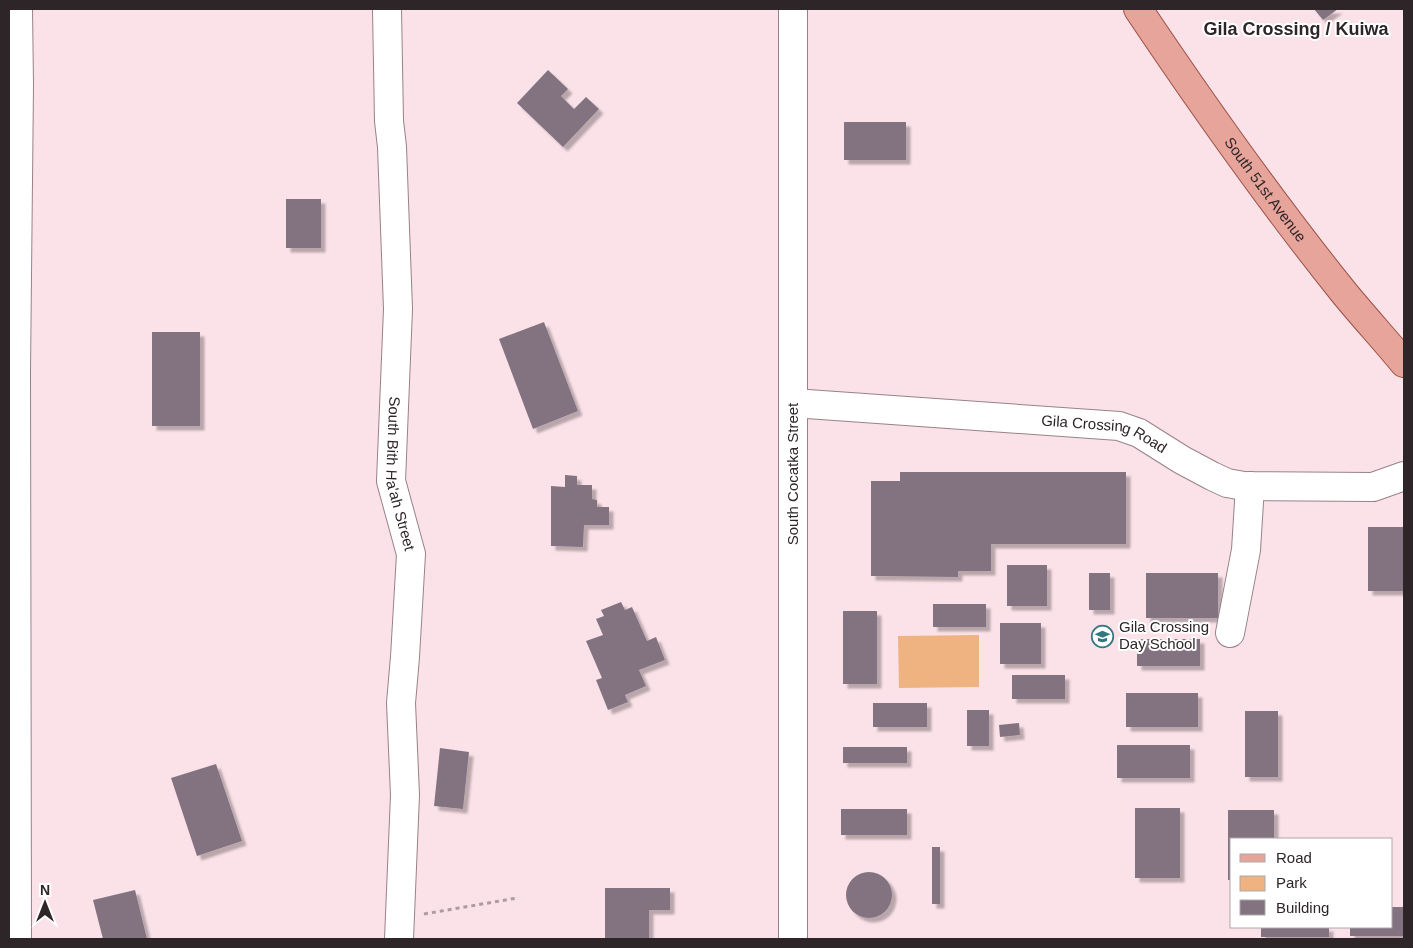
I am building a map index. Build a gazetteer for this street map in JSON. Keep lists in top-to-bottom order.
{
  "streets": {
    "main road": ["South 51st Avenue"],
    "street": ["Gila Crossing Road", "South Bith Ha'ah Street", "South Cocatka Street"]
  },
  "crossings": [
    ["Gila Crossing Road", "South Cocatka Street"]
  ],
  "districts": ["Gila Crossing / Kuiwa"],
  "places": {
    "school or university": ["Gila Crossing Day School"]
  },
  "legend": ["Road", "Park", "Building"],
  "north": "top"
}
